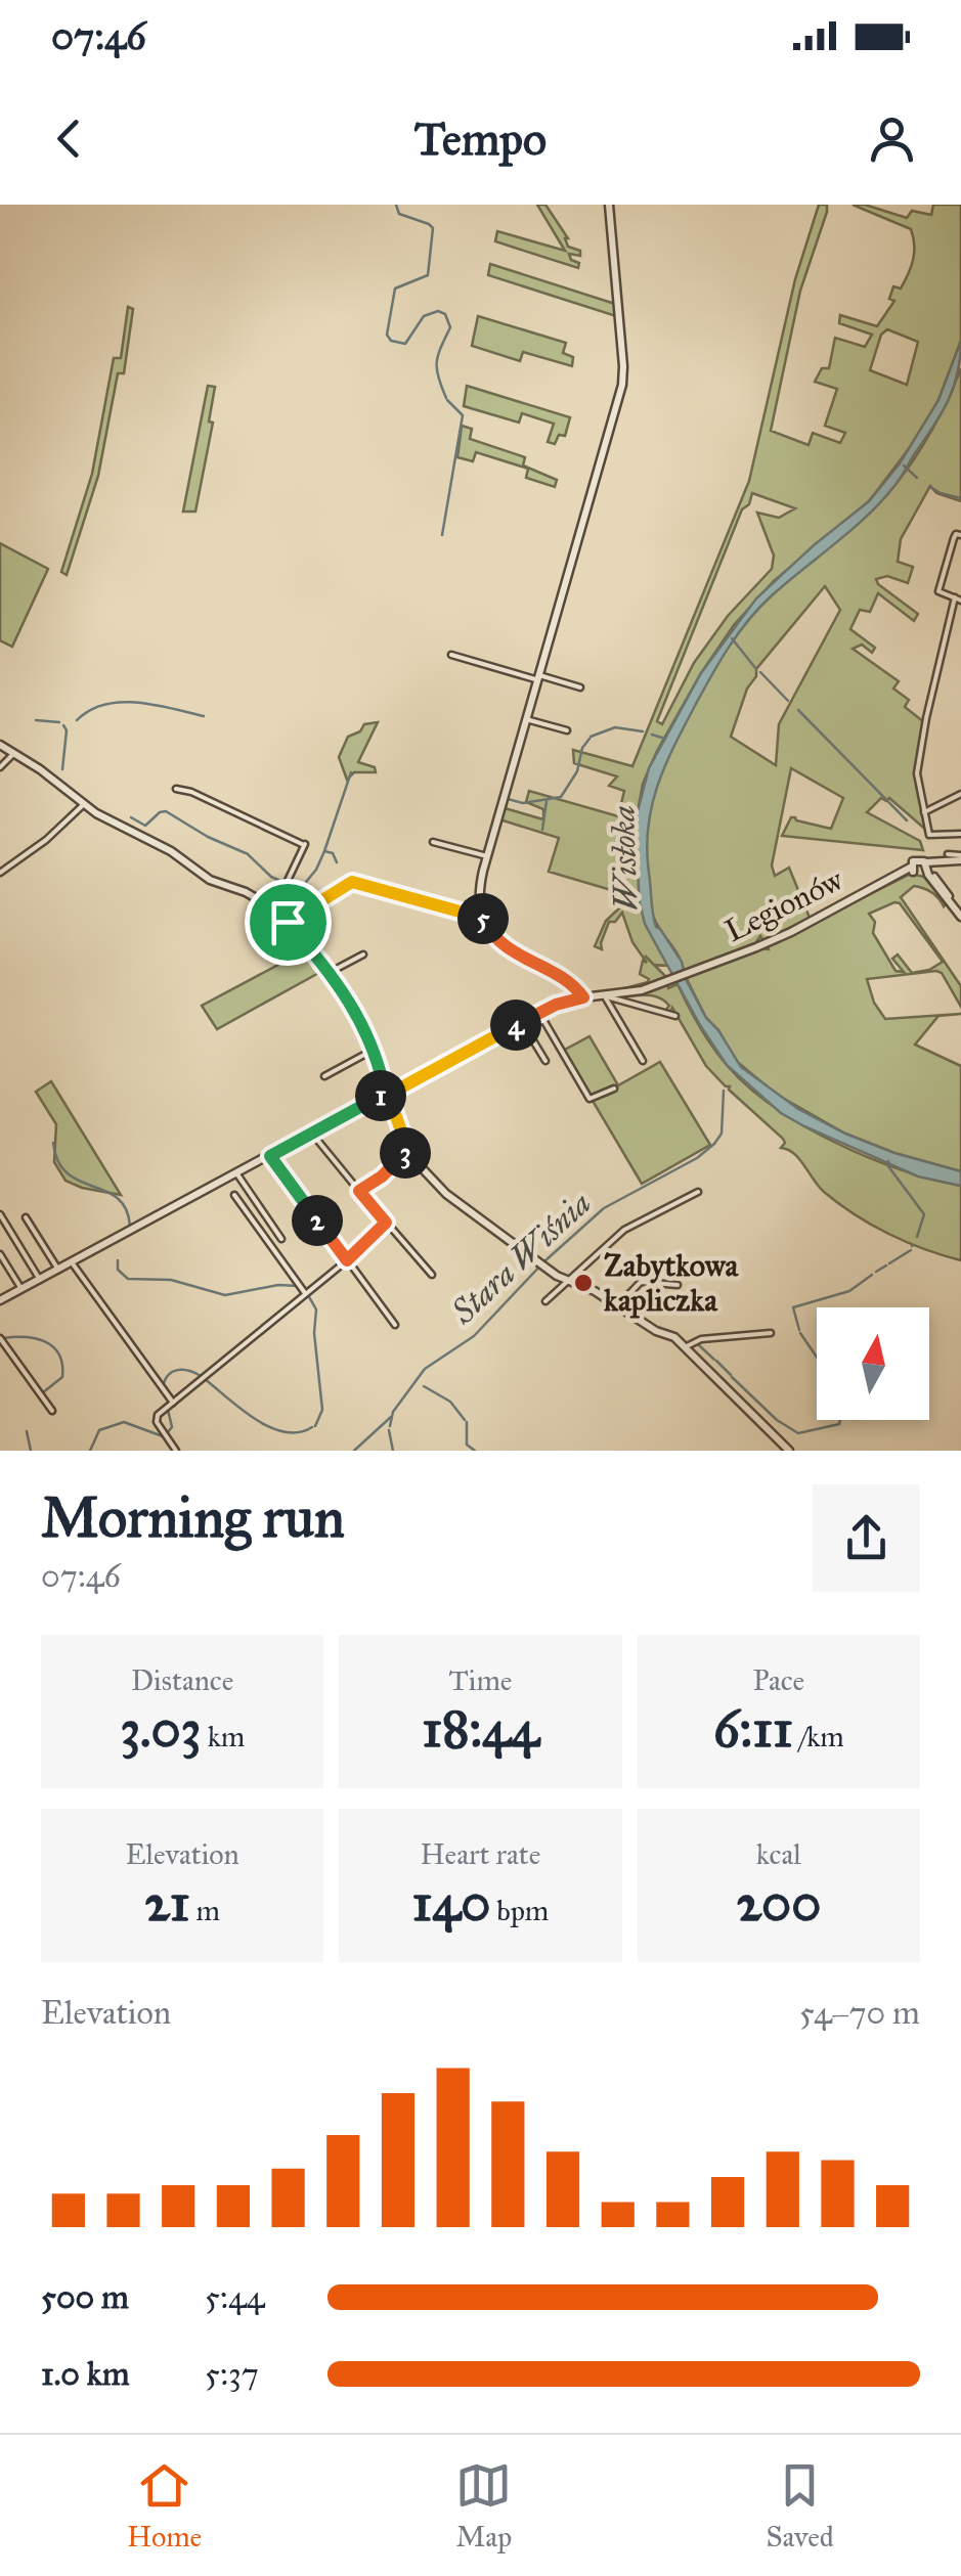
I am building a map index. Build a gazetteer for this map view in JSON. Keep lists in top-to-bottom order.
{
  "streets": {
    "street": ["Legionów"]
  },
  "water": ["Wisłoka", "Stara Wiśnia"],
  "places": ["Zabytkowa kapliczka"],
  "north": "top",
  "page": {
    "status": "07:46",
    "header": "Tempo",
    "pins": [
      "5",
      "4",
      "1",
      "3",
      "2"
    ],
    "heading": ["Morning run", "07:46"],
    "stats": [
      ["Distance", "3.03 km"],
      ["Time", "18:44"],
      ["Pace", "6:11 /km"],
      ["Elevation", "21 m"],
      ["Heart rate", "140 bpm"],
      ["kcal", "200"]
    ],
    "chart": ["Elevation", "54–70 m"],
    "list": [
      {
        "name": "500 m",
        "note": "5:44"
      },
      {
        "name": "1.0 km",
        "note": "5:37"
      }
    ],
    "tabs": ["Home", "Map", "Saved"]
  }
}
